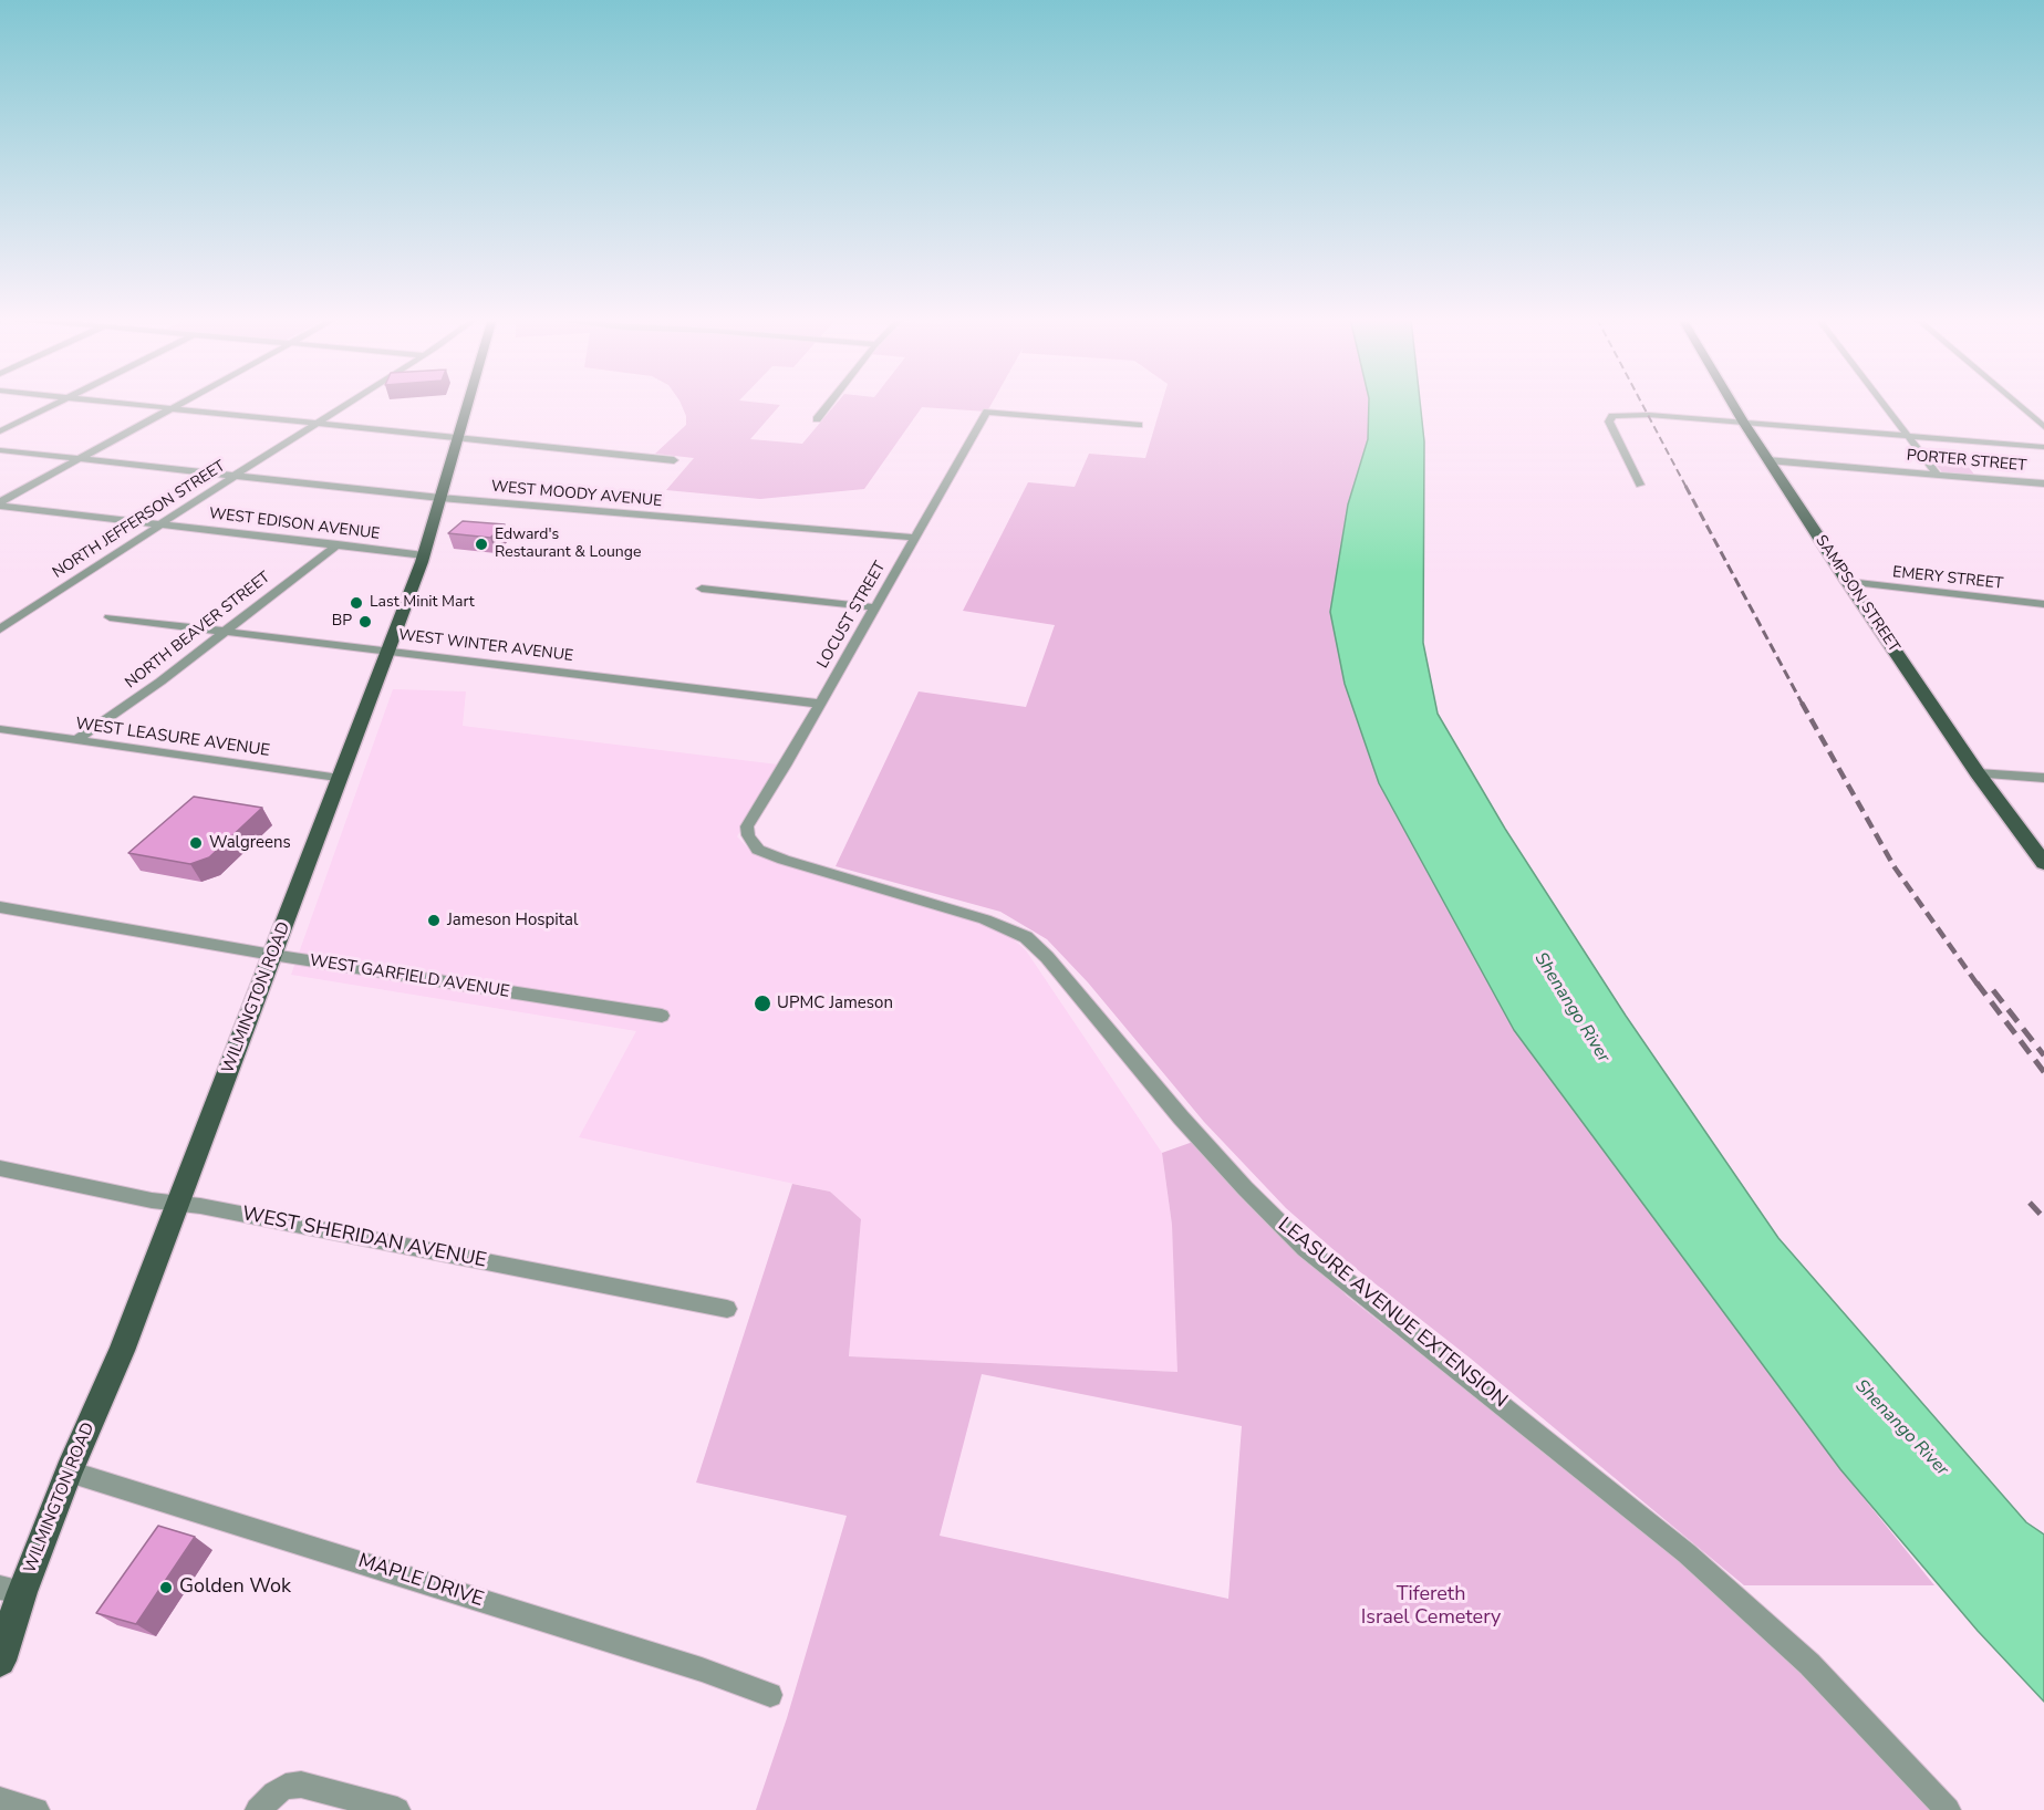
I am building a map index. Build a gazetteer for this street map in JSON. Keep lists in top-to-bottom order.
{
  "streets": {
    "main road": ["SAMPSON STREET", "WILMINGTON ROAD"],
    "street": [
      "PORTER STREET",
      "WEST MOODY AVENUE",
      "NORTH JEFFERSON STREET",
      "WEST EDISON AVENUE",
      "EMERY STREET",
      "LOCUST STREET",
      "NORTH BEAVER STREET",
      "WEST WINTER AVENUE",
      "WEST LEASURE AVENUE",
      "WEST GARFIELD AVENUE",
      "WEST SHERIDAN AVENUE",
      "LEASURE AVENUE EXTENSION",
      "MAPLE DRIVE"
    ]
  },
  "crossings": [
    ["PORTER STREET", "SAMPSON STREET"],
    ["WEST MOODY AVENUE", "NORTH JEFFERSON STREET"],
    ["WEST MOODY AVENUE", "LOCUST STREET"],
    ["WEST MOODY AVENUE", "WILMINGTON ROAD"],
    ["NORTH JEFFERSON STREET", "WEST EDISON AVENUE"],
    ["WEST EDISON AVENUE", "NORTH BEAVER STREET"],
    ["WEST EDISON AVENUE", "WILMINGTON ROAD"],
    ["EMERY STREET", "SAMPSON STREET"],
    ["LOCUST STREET", "WEST WINTER AVENUE"],
    ["LOCUST STREET", "LEASURE AVENUE EXTENSION"],
    ["NORTH BEAVER STREET", "WEST WINTER AVENUE"],
    ["NORTH BEAVER STREET", "WEST LEASURE AVENUE"],
    ["WEST WINTER AVENUE", "WILMINGTON ROAD"],
    ["WEST LEASURE AVENUE", "WILMINGTON ROAD"],
    ["WEST GARFIELD AVENUE", "WILMINGTON ROAD"],
    ["WILMINGTON ROAD", "WEST SHERIDAN AVENUE"],
    ["WILMINGTON ROAD", "MAPLE DRIVE"]
  ],
  "water": ["Shenango River"],
  "parks": ["Tifereth Israel Cemetery"],
  "places": [
    "Edward's Restaurant & Lounge",
    "Last Minit Mart",
    "BP",
    "Walgreens",
    "Jameson Hospital",
    "UPMC Jameson",
    "Golden Wok"
  ]
}
